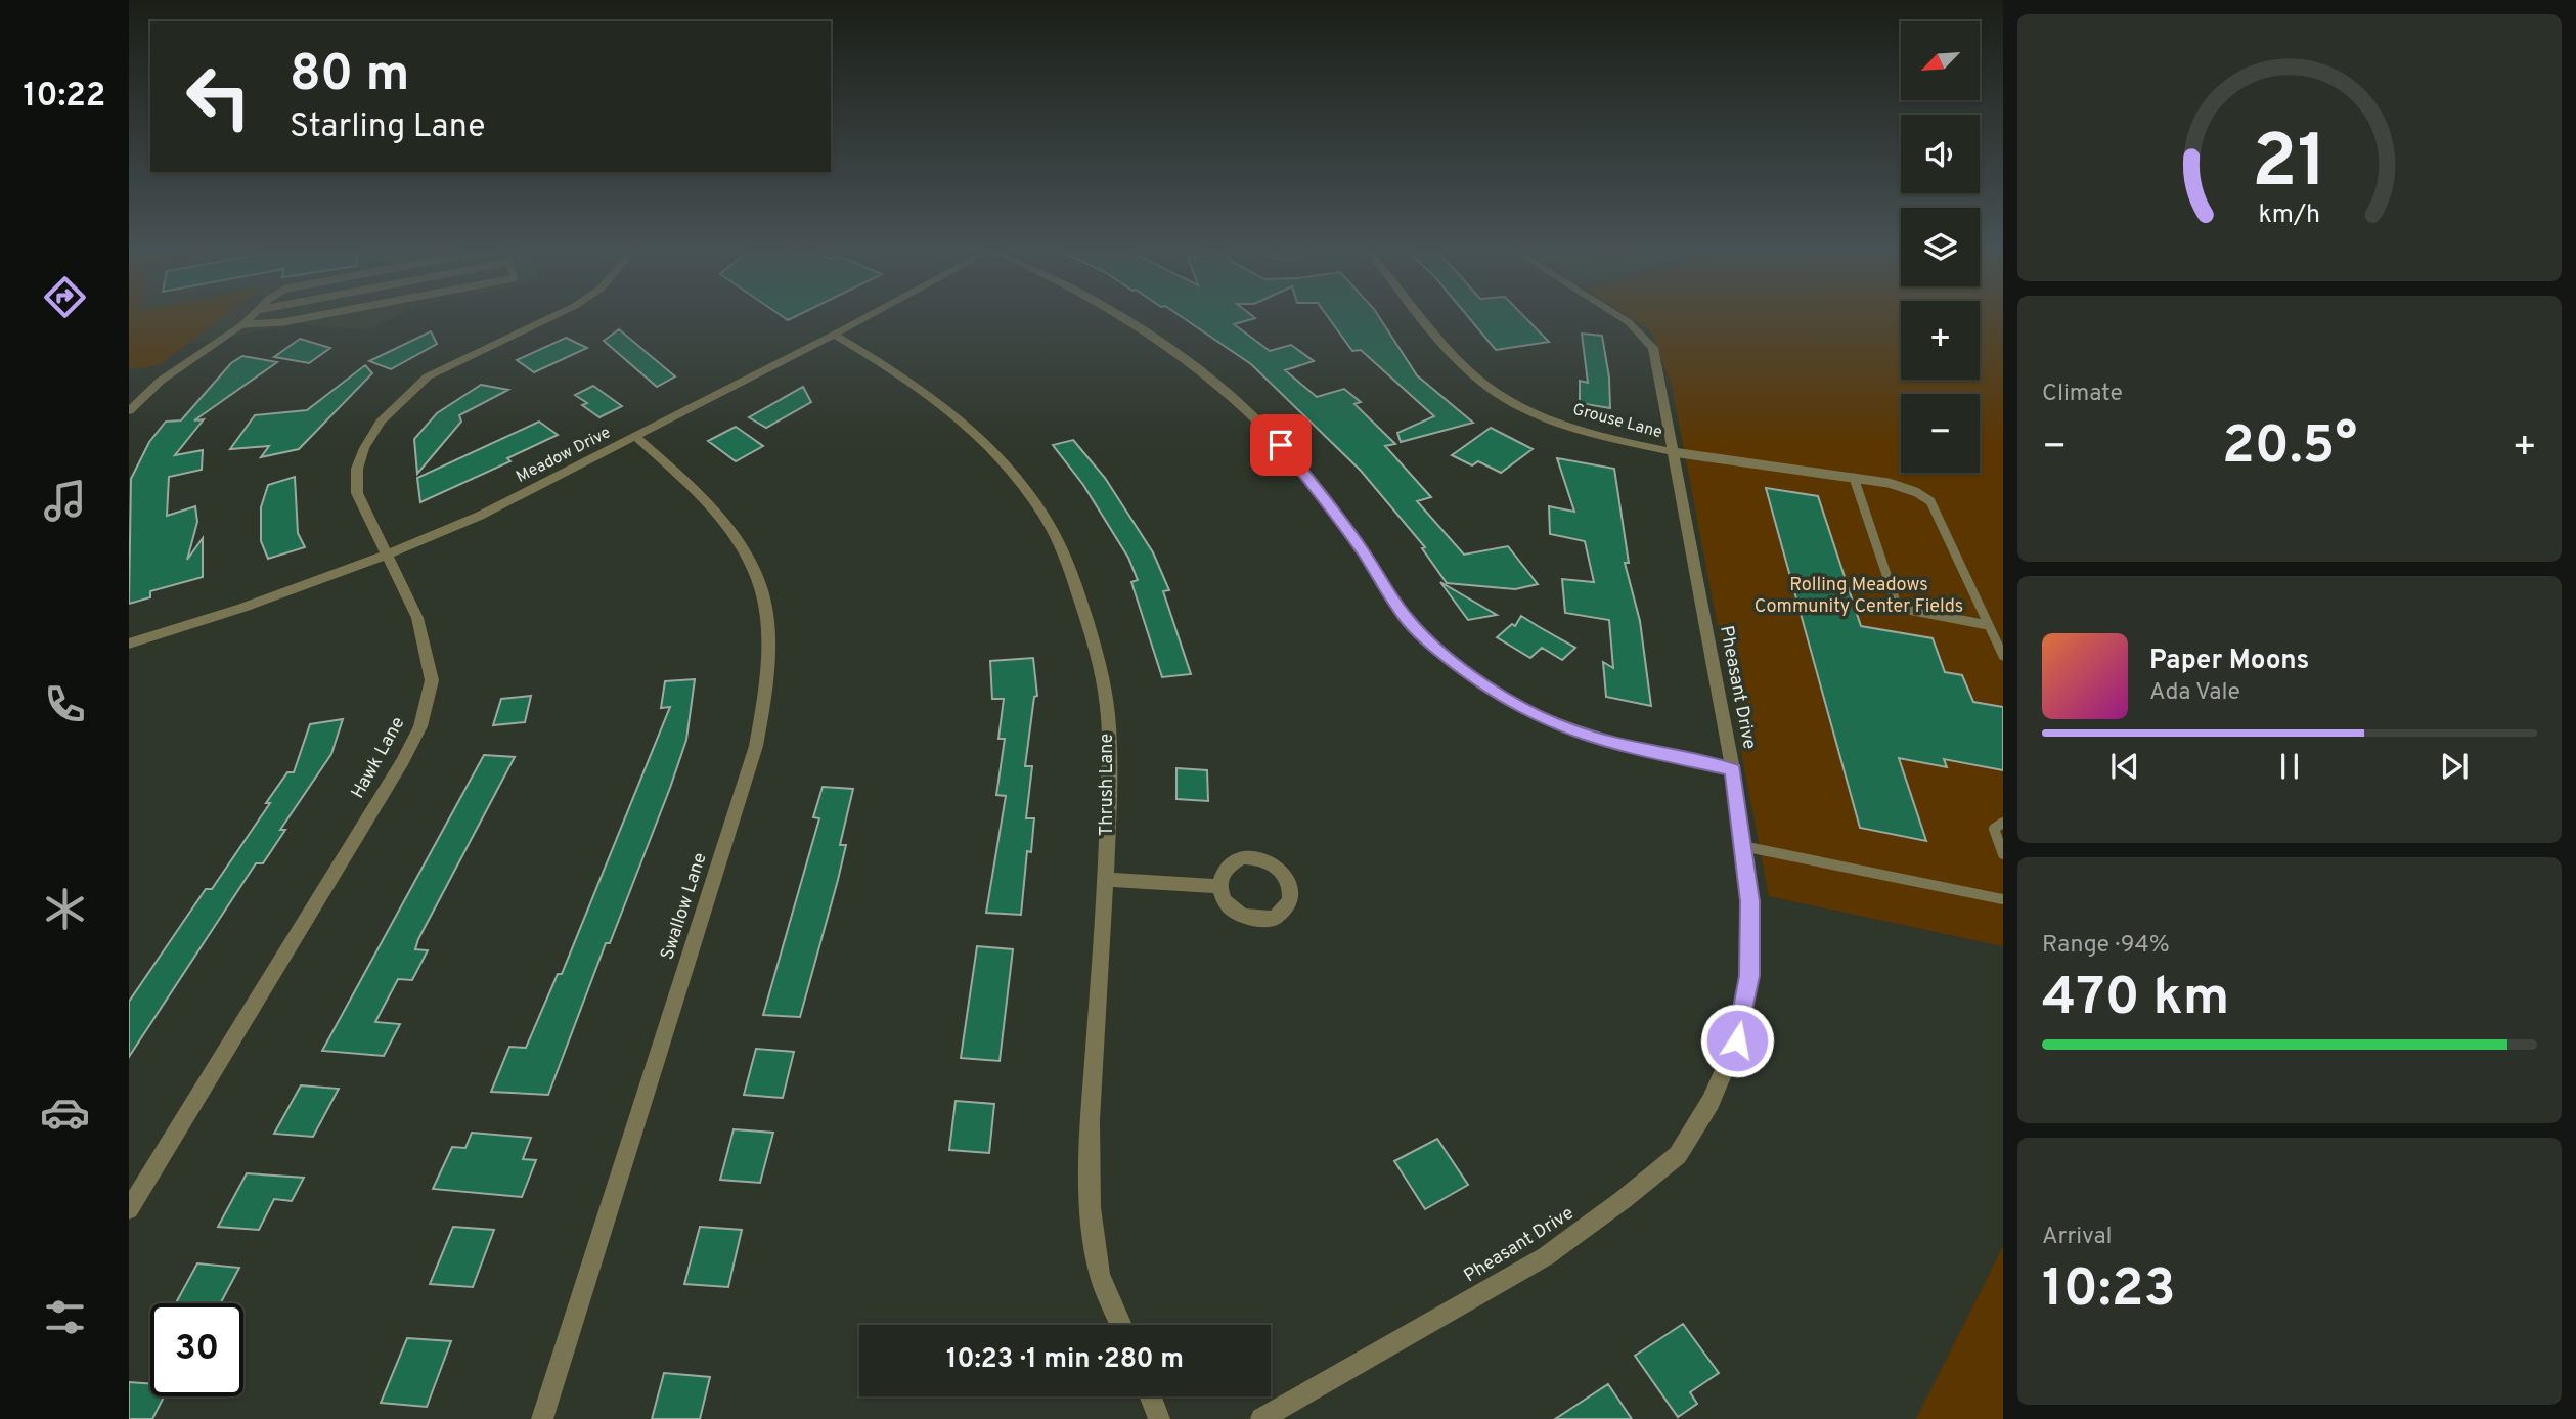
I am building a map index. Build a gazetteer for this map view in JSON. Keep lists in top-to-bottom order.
{
  "streets": {
    "street": [
      "Grouse Lane",
      "Meadow Drive",
      "Pheasant Drive",
      "Hawk Lane",
      "Thrush Lane",
      "Swallow Lane"
    ]
  },
  "crossings": [
    ["Grouse Lane", "Pheasant Drive"],
    ["Meadow Drive", "Hawk Lane"],
    ["Meadow Drive", "Thrush Lane"],
    ["Meadow Drive", "Swallow Lane"]
  ],
  "parks": ["Rolling Meadows Community Center Fields"],
  "north": "bottom left",
  "page": {
    "tabs": "10:22",
    "map_buttons": ["+", "−"],
    "turn": ["80 m", "Starling Lane"],
    "tile": [
      "Climate",
      ["Range · 94%", "470 km"],
      ["Arrival", "10:23"]
    ],
    "heat": ["−", "20.5°", "+"],
    "song": ["Paper Moons", "Ada Vale"],
    "limit": "30",
    "trip": "10:23 · 1 min · 280 m",
    "gauge": ["21", "km/h"]
  }
}
